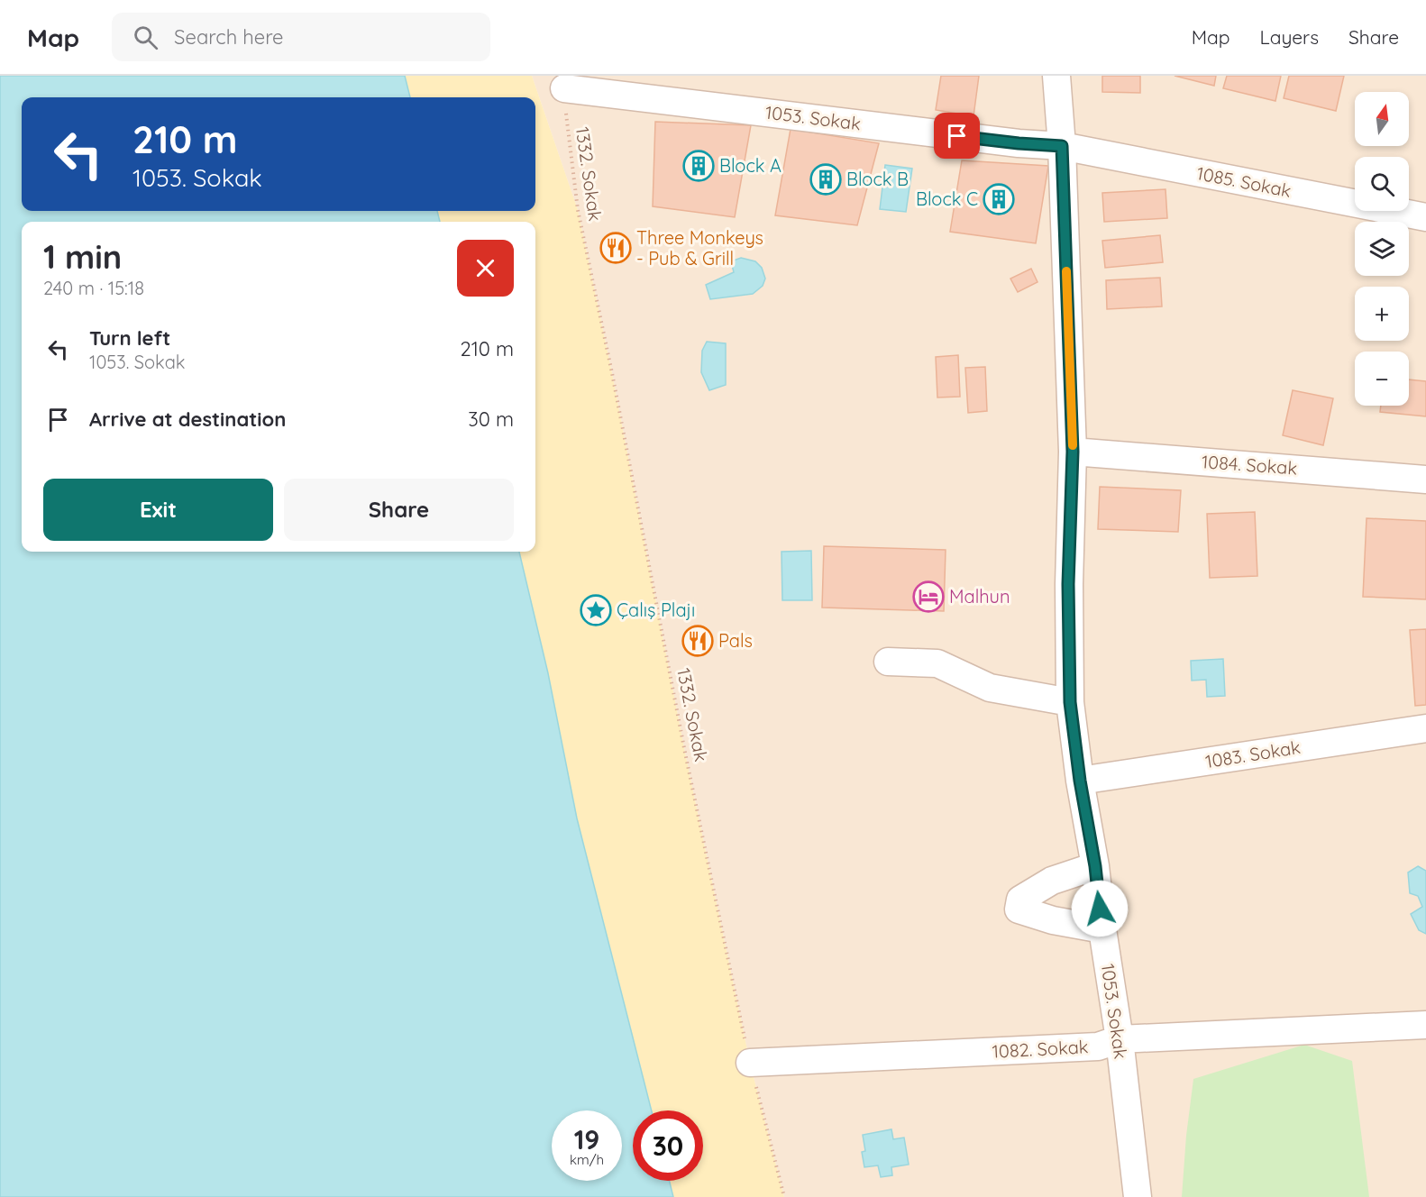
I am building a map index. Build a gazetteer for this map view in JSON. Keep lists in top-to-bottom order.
{
  "streets": {
    "street": [
      "1053. Sokak",
      "1085. Sokak",
      "1084. Sokak",
      "1083. Sokak",
      "1082. Sokak"
    ],
    "path": ["1332. Sokak"]
  },
  "crossings": [
    ["1053. Sokak", "1332. Sokak"],
    ["1053. Sokak", "1085. Sokak"],
    ["1053. Sokak", "1084. Sokak"],
    ["1053. Sokak", "1083. Sokak"],
    ["1053. Sokak", "1082. Sokak"],
    ["1332. Sokak", "1082. Sokak"]
  ],
  "places": {
    "building": ["Block A", "Block B", "Block C"],
    "restaurant": ["Three Monkeys - Pub & Grill", "Pals"],
    "hotel": ["Malhun"],
    "place": ["Çalış Plajı"]
  },
  "north": "top",
  "page": {
    "header": "Map",
    "search": "Search here",
    "nav": ["Map", "Layers", "Share"],
    "map_buttons": ["+", "−"],
    "turn": ["210 m", "1053. Sokak"],
    "heading": ["1 min", "240 m · 15:18"],
    "list": [
      {
        "name": "Turn left",
        "note": "1053. Sokak",
        "value": "210 m"
      },
      {
        "name": "Arrive at destination",
        "value": "30 m"
      }
    ],
    "buttons": ["Exit", "Share"],
    "speed": "19 km/h",
    "limit": "30"
  }
}
